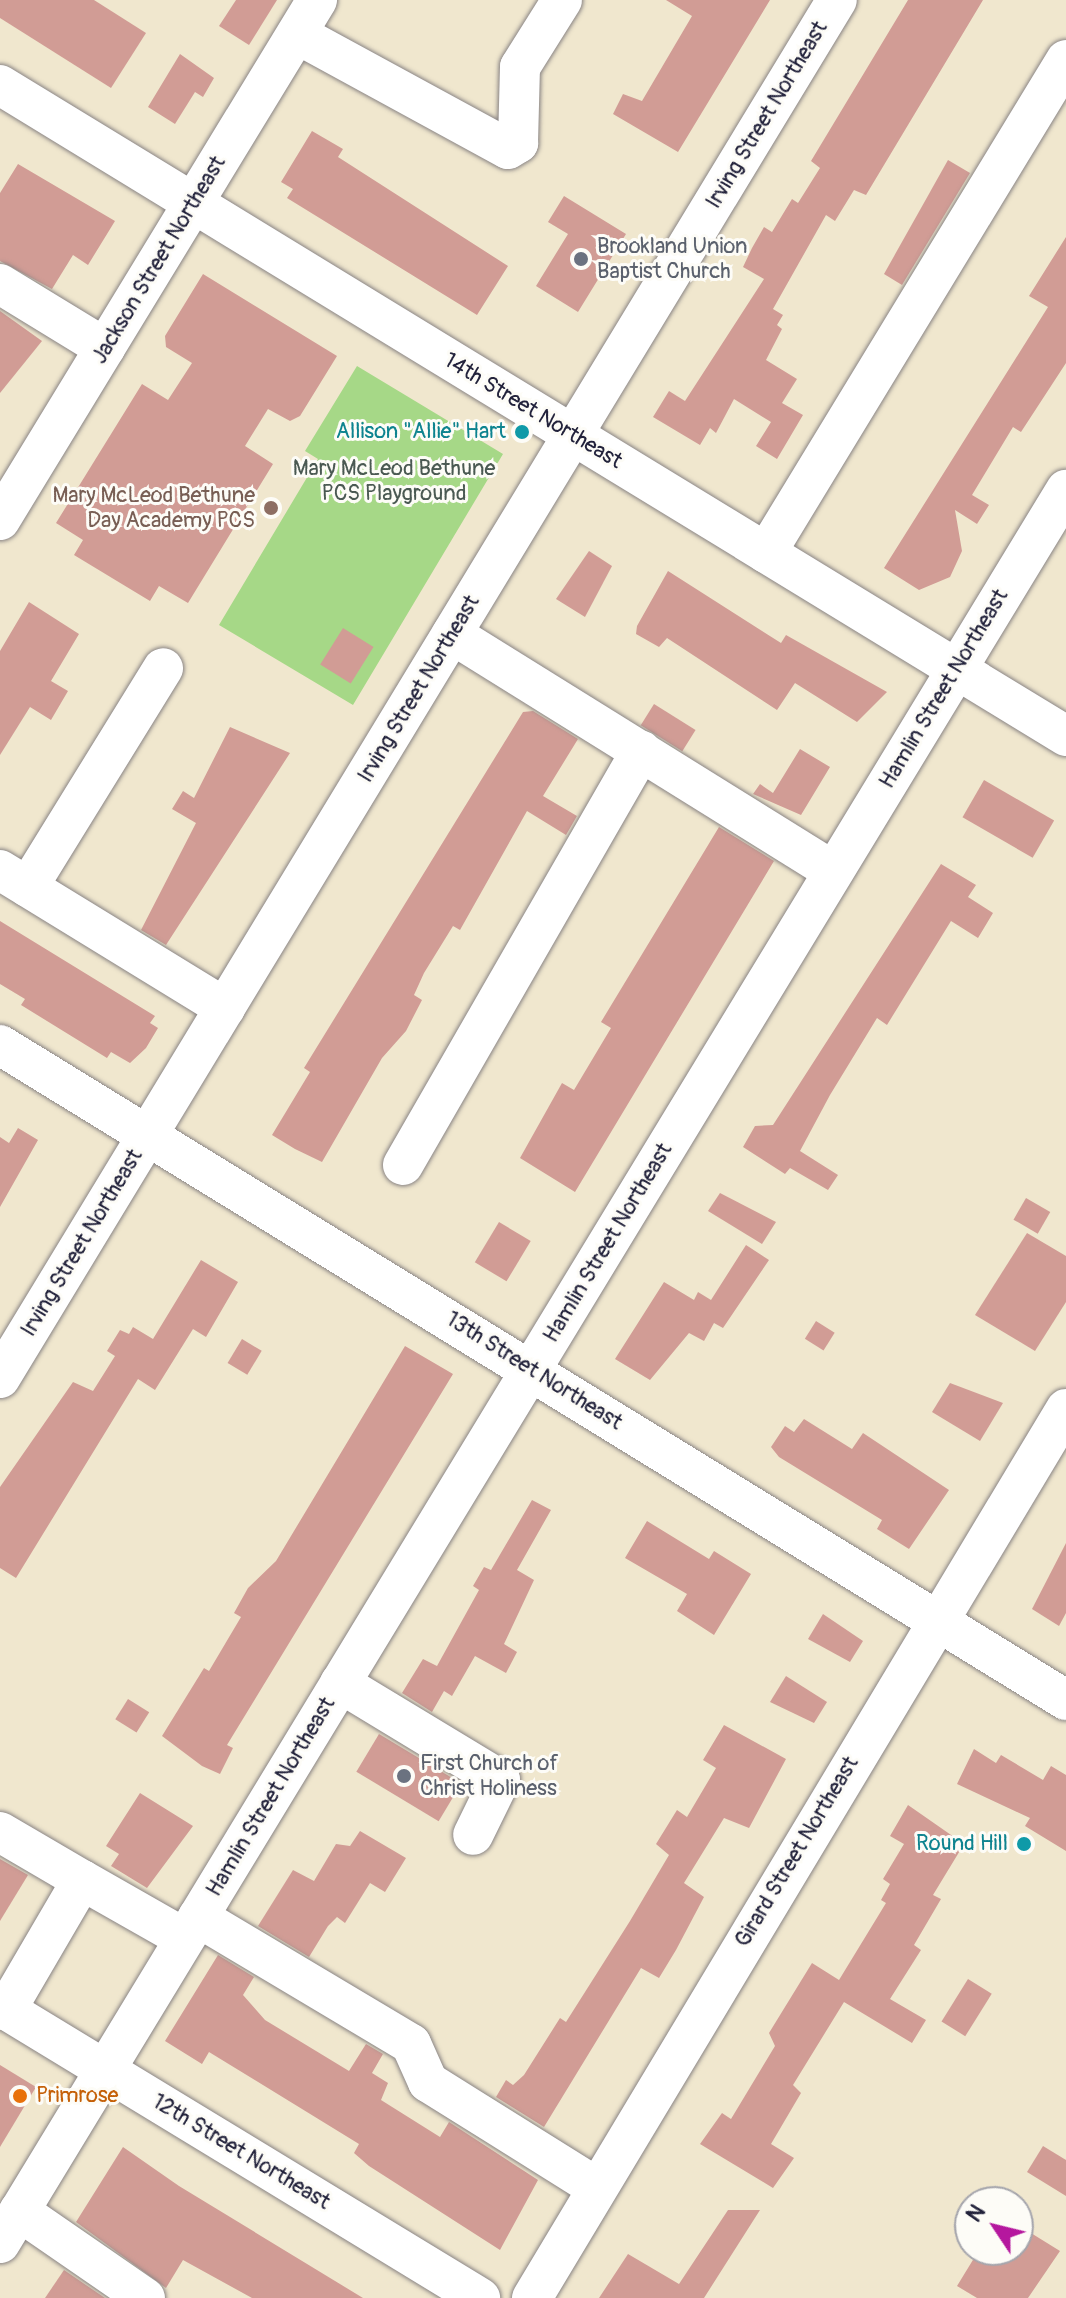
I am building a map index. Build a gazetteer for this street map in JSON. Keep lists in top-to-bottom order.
{
  "streets": {
    "street": [
      "Irving Street Northeast",
      "Jackson Street Northeast",
      "14th Street Northeast",
      "Hamlin Street Northeast",
      "13th Street Northeast",
      "Girard Street Northeast",
      "12th Street Northeast"
    ]
  },
  "crossings": [
    ["Irving Street Northeast", "14th Street Northeast"],
    ["Irving Street Northeast", "13th Street Northeast"],
    ["Jackson Street Northeast", "14th Street Northeast"],
    ["14th Street Northeast", "Hamlin Street Northeast"],
    ["Hamlin Street Northeast", "13th Street Northeast"],
    ["Hamlin Street Northeast", "12th Street Northeast"],
    ["13th Street Northeast", "Girard Street Northeast"]
  ],
  "parks": ["Mary McLeod Bethune PCS Playground"],
  "places": [
    "Brookland Union Baptist Church",
    "Allison \"Allie\" Hart",
    "Mary McLeod Bethune Day Academy PCS",
    "First Church of Christ Holiness",
    "Round Hill",
    "Primrose"
  ],
  "north": "top left"
}
